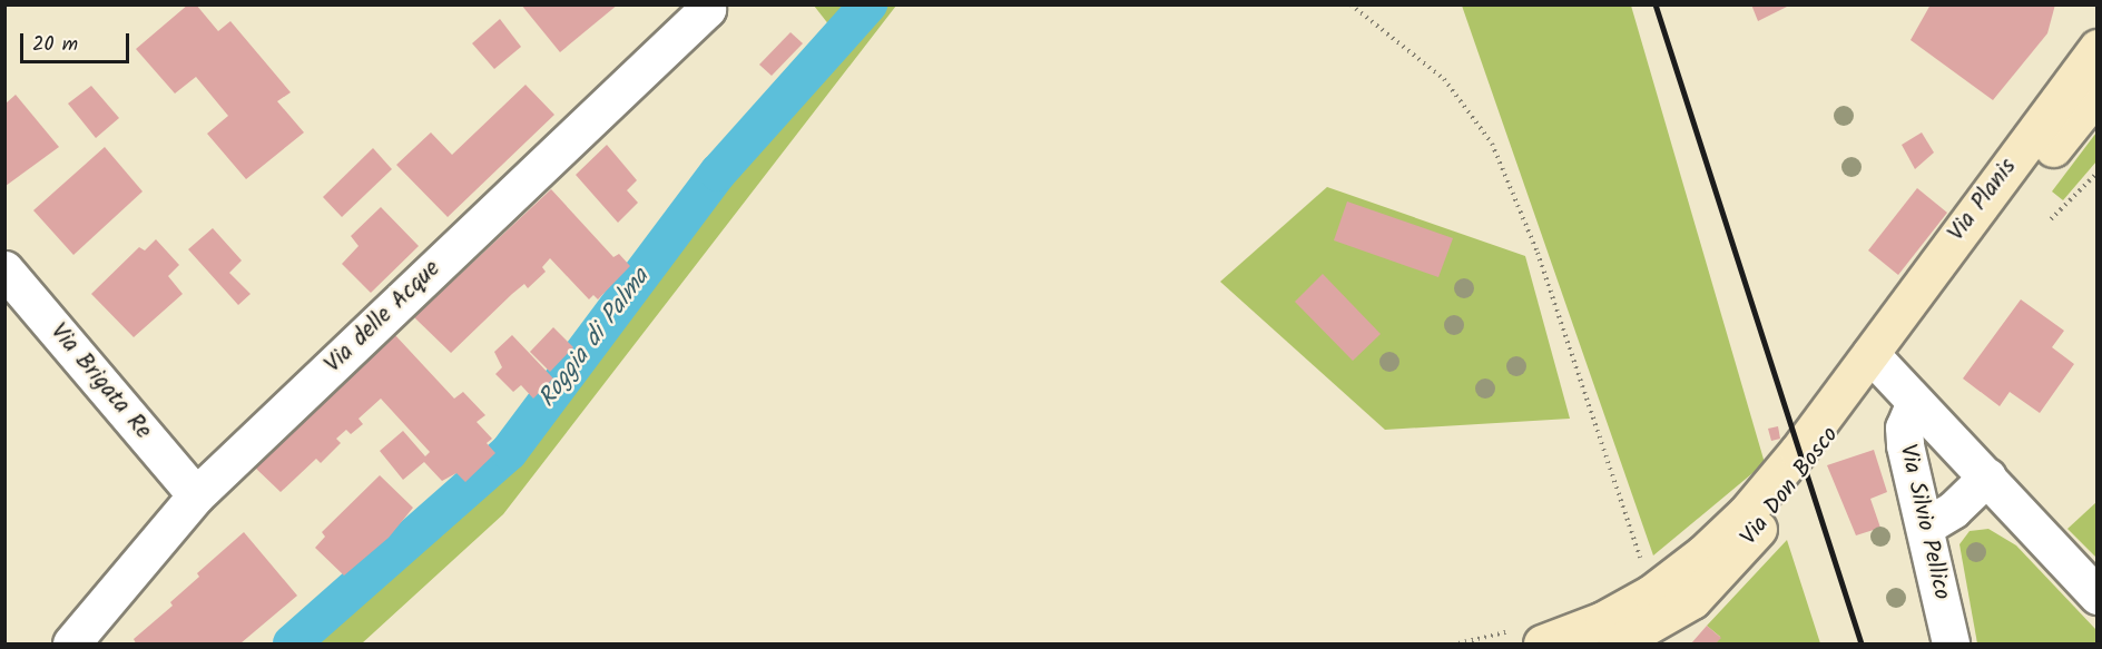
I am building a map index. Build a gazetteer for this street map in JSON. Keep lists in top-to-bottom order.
{
  "streets": {
    "street": [
      "Via Planis",
      "Via delle Acque",
      "Via Brigata Re",
      "Via Don Bosco",
      "Via Silvio Pellico"
    ]
  },
  "crossings": [
    ["Via Planis", "Via Don Bosco"],
    ["Via delle Acque", "Via Brigata Re"]
  ],
  "water": ["Roggia di Palma"],
  "scale_bar": "20 m"
}
